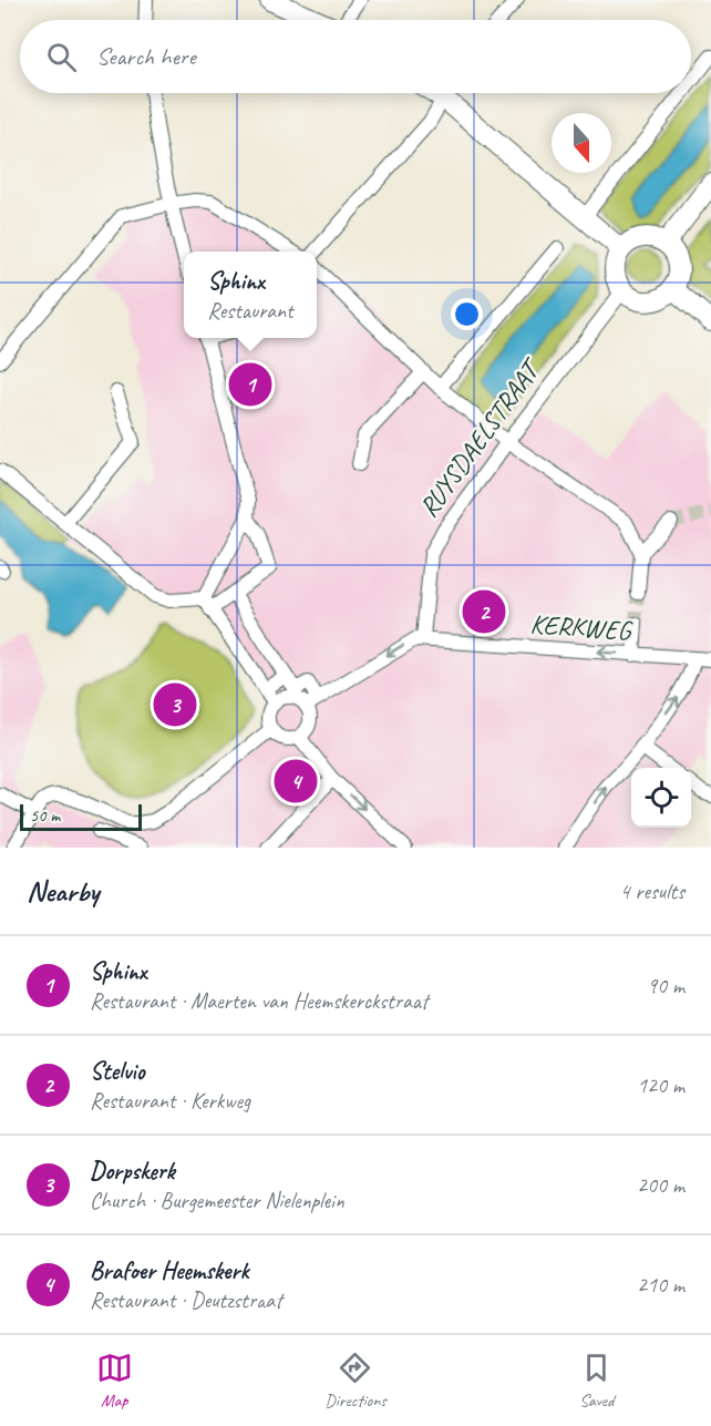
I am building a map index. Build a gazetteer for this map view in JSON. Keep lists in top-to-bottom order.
{
  "streets": {
    "street": ["RUYSDAELSTRAAT", "KERKWEG"]
  },
  "crossings": [
    ["RUYSDAELSTRAAT", "KERKWEG"]
  ],
  "one_way": ["KERKWEG"],
  "scale_bar": "50 m",
  "north": "bottom",
  "page": {
    "search": "Search here",
    "popup": ["Sphinx", "Restaurant"],
    "pins": [
      "1",
      "2",
      "3",
      "4"
    ],
    "scale": "50 m",
    "heading": ["Nearby", "4 results"],
    "list": [
      {
        "mark": "1",
        "name": "Sphinx",
        "note": "Restaurant · Maerten van Heemskerckstraat",
        "value": "90 m"
      },
      {
        "mark": "2",
        "name": "Stelvio",
        "note": "Restaurant · Kerkweg",
        "value": "120 m"
      },
      {
        "mark": "3",
        "name": "Dorpskerk",
        "note": "Church · Burgemeester Nielenplein",
        "value": "200 m"
      },
      {
        "mark": "4",
        "name": "Brafoer Heemskerk",
        "note": "Restaurant · Deutzstraat",
        "value": "210 m"
      }
    ],
    "nav": ["Map", "Directions", "Saved"]
  }
}
